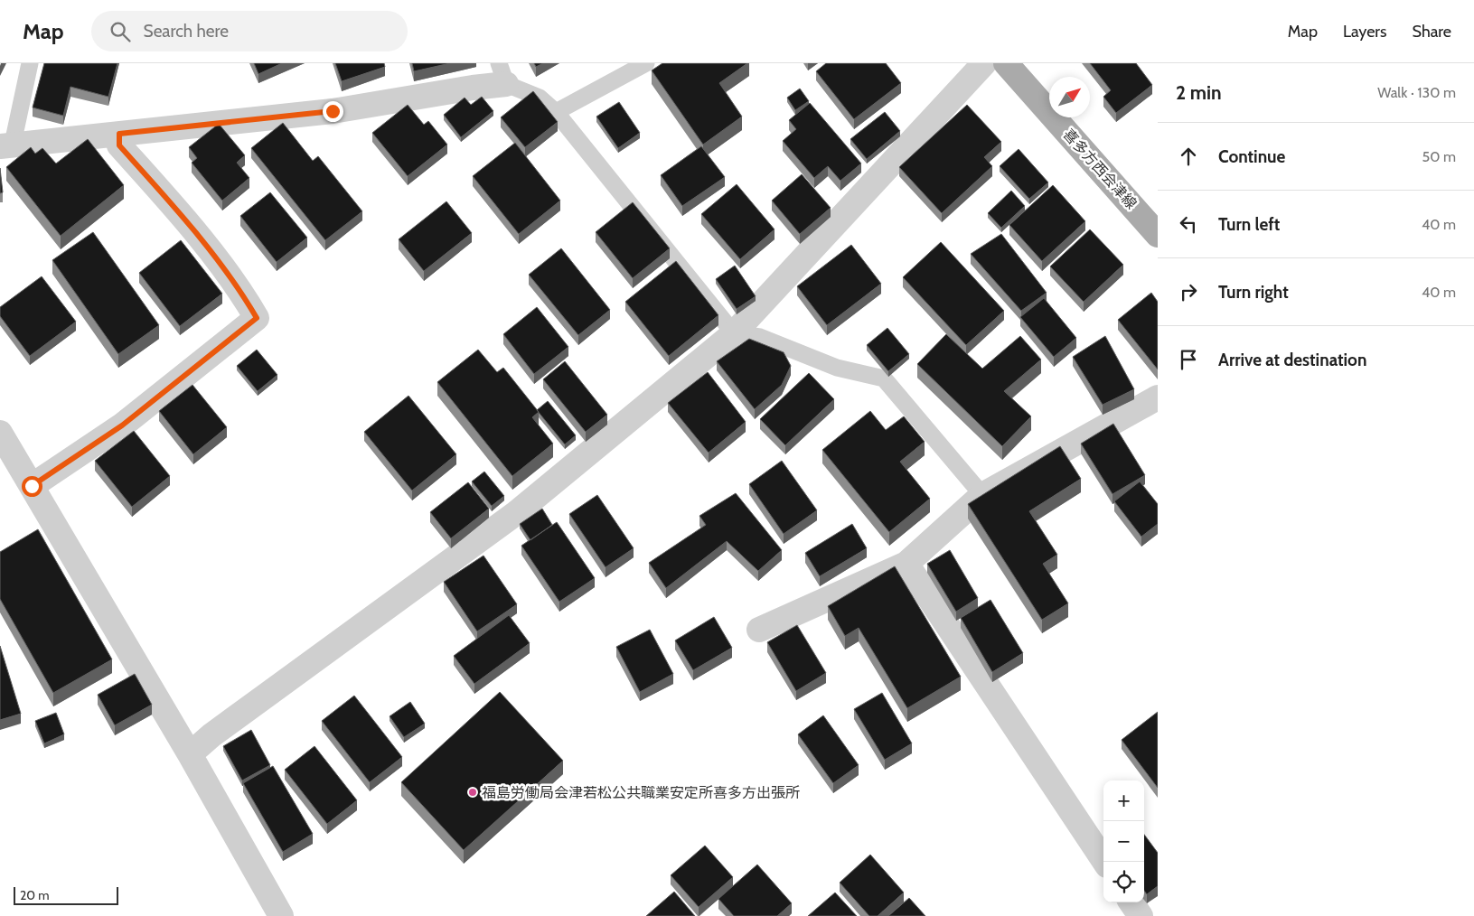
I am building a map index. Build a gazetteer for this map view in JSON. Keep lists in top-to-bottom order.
{
  "streets": {
    "main road": ["喜多方西会津線"]
  },
  "places": ["福島労働局会津若松公共職業安定所喜多方出張所"],
  "scale_bar": "20 m",
  "north": "top right",
  "page": {
    "header": "Map",
    "search": "Search here",
    "nav": ["Map", "Layers", "Share"],
    "heading": ["2 min", "Walk · 130 m"],
    "list": [
      ["Continue", "50 m"],
      ["Turn left", "40 m"],
      ["Turn right", "40 m"],
      "Arrive at destination"
    ],
    "map_buttons": ["+", "−"],
    "scale": "20 m"
  }
}
